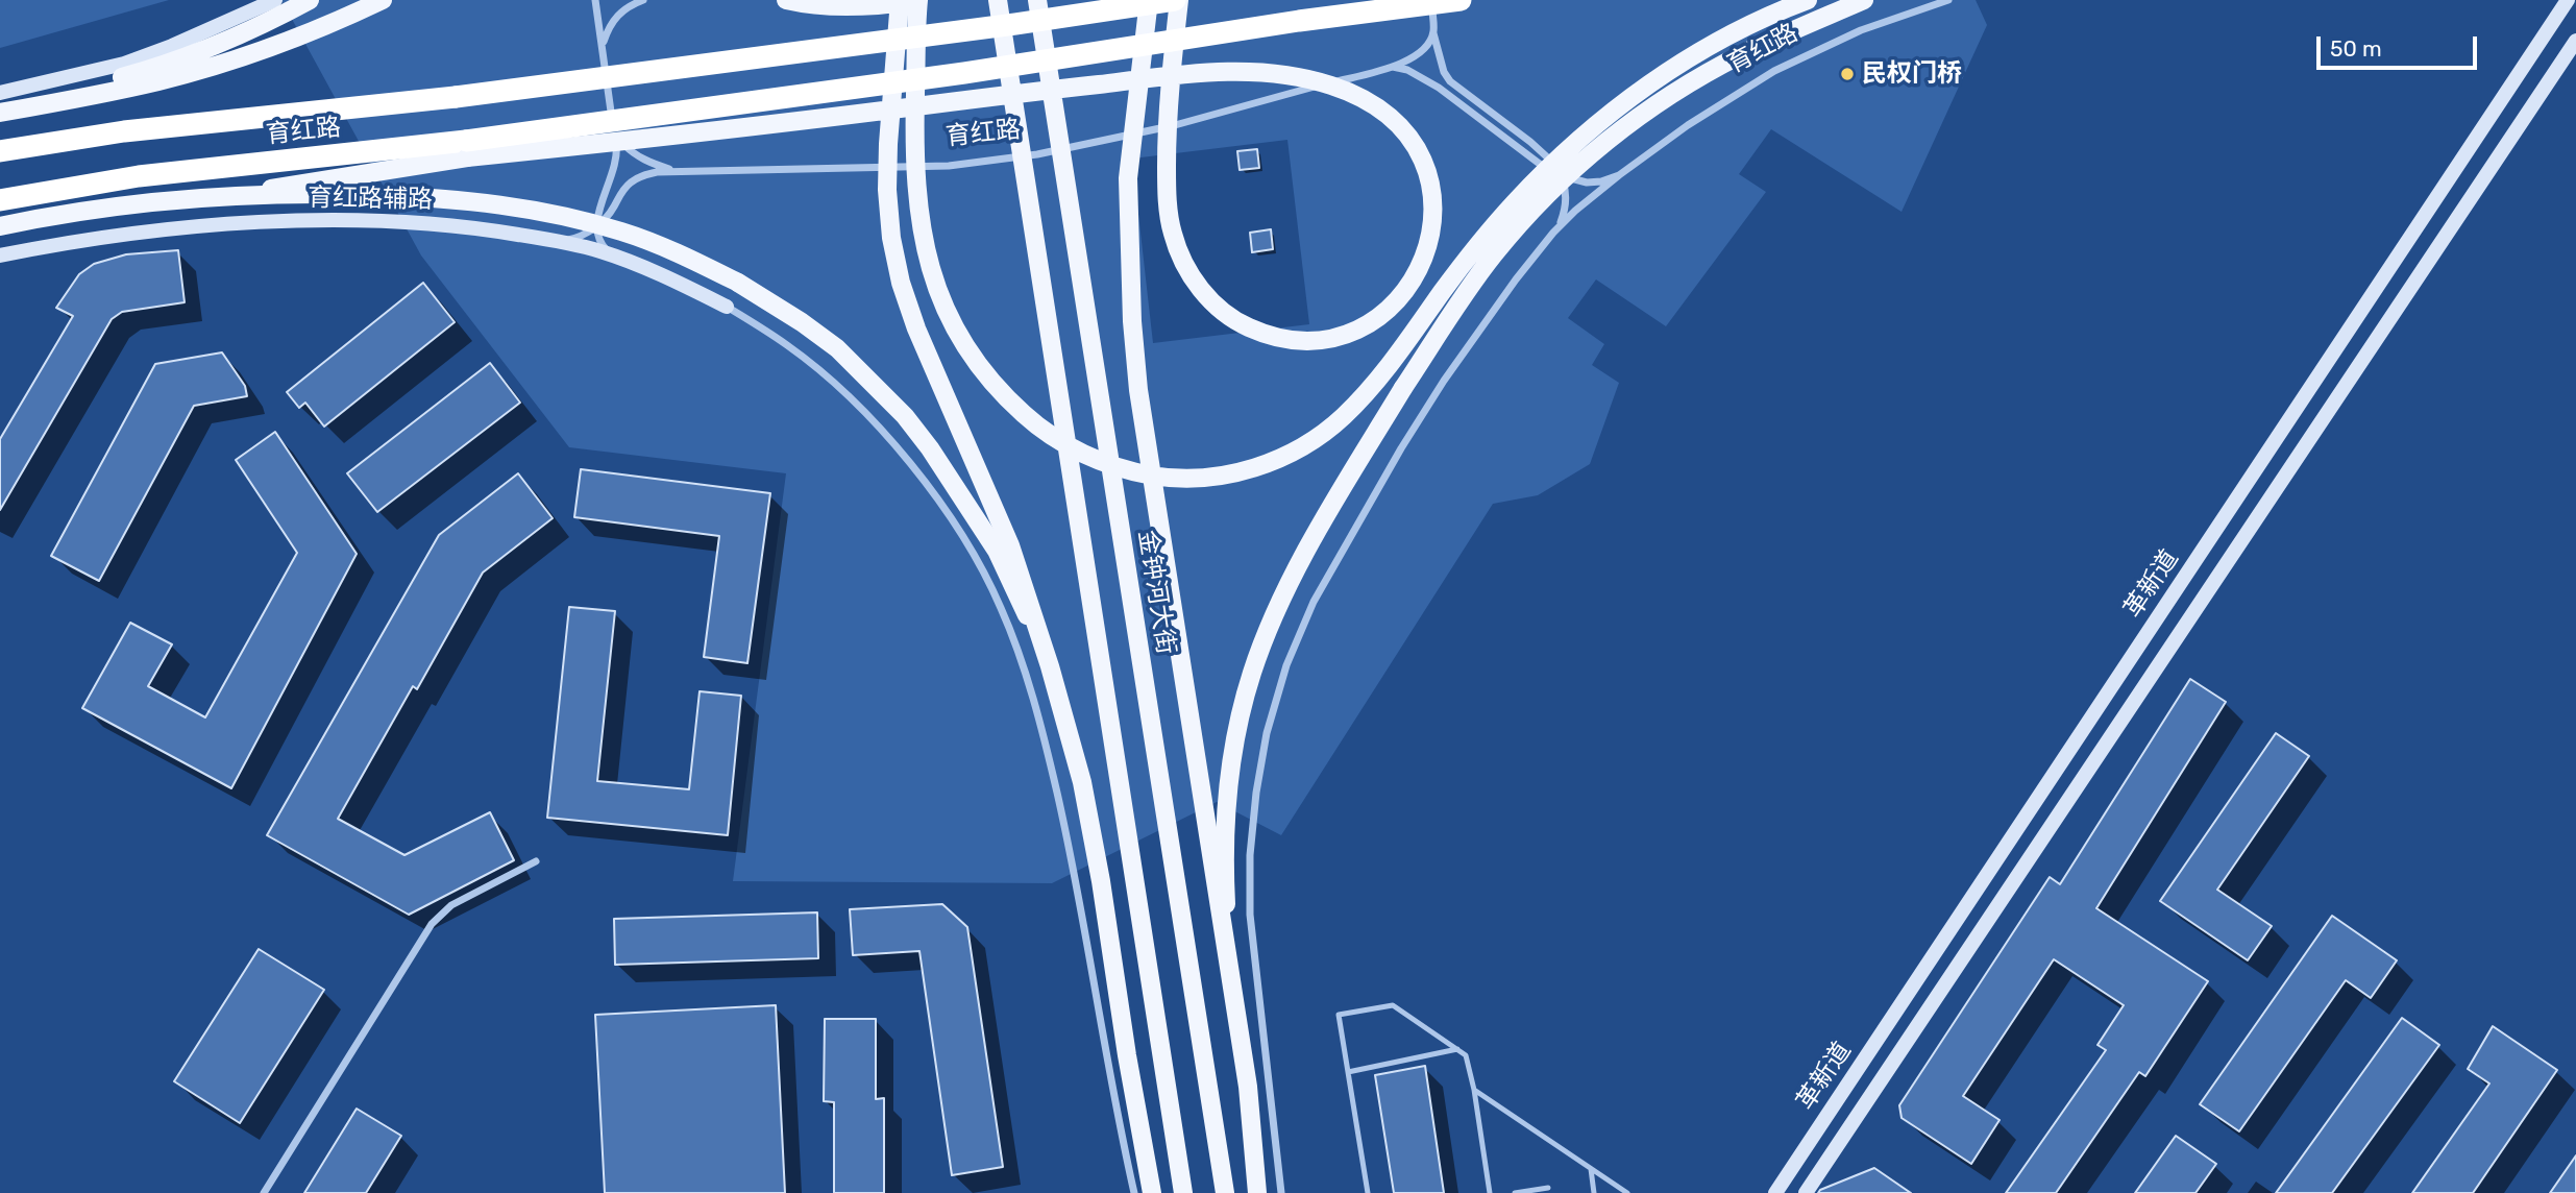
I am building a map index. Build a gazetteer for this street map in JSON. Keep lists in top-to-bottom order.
{
  "streets": {
    "highway": ["育红路"],
    "main road": ["金钟河大街"],
    "street": ["育红路辅路", "革新道"]
  },
  "places": ["民权门桥"],
  "scale_bar": "50 m"
}
